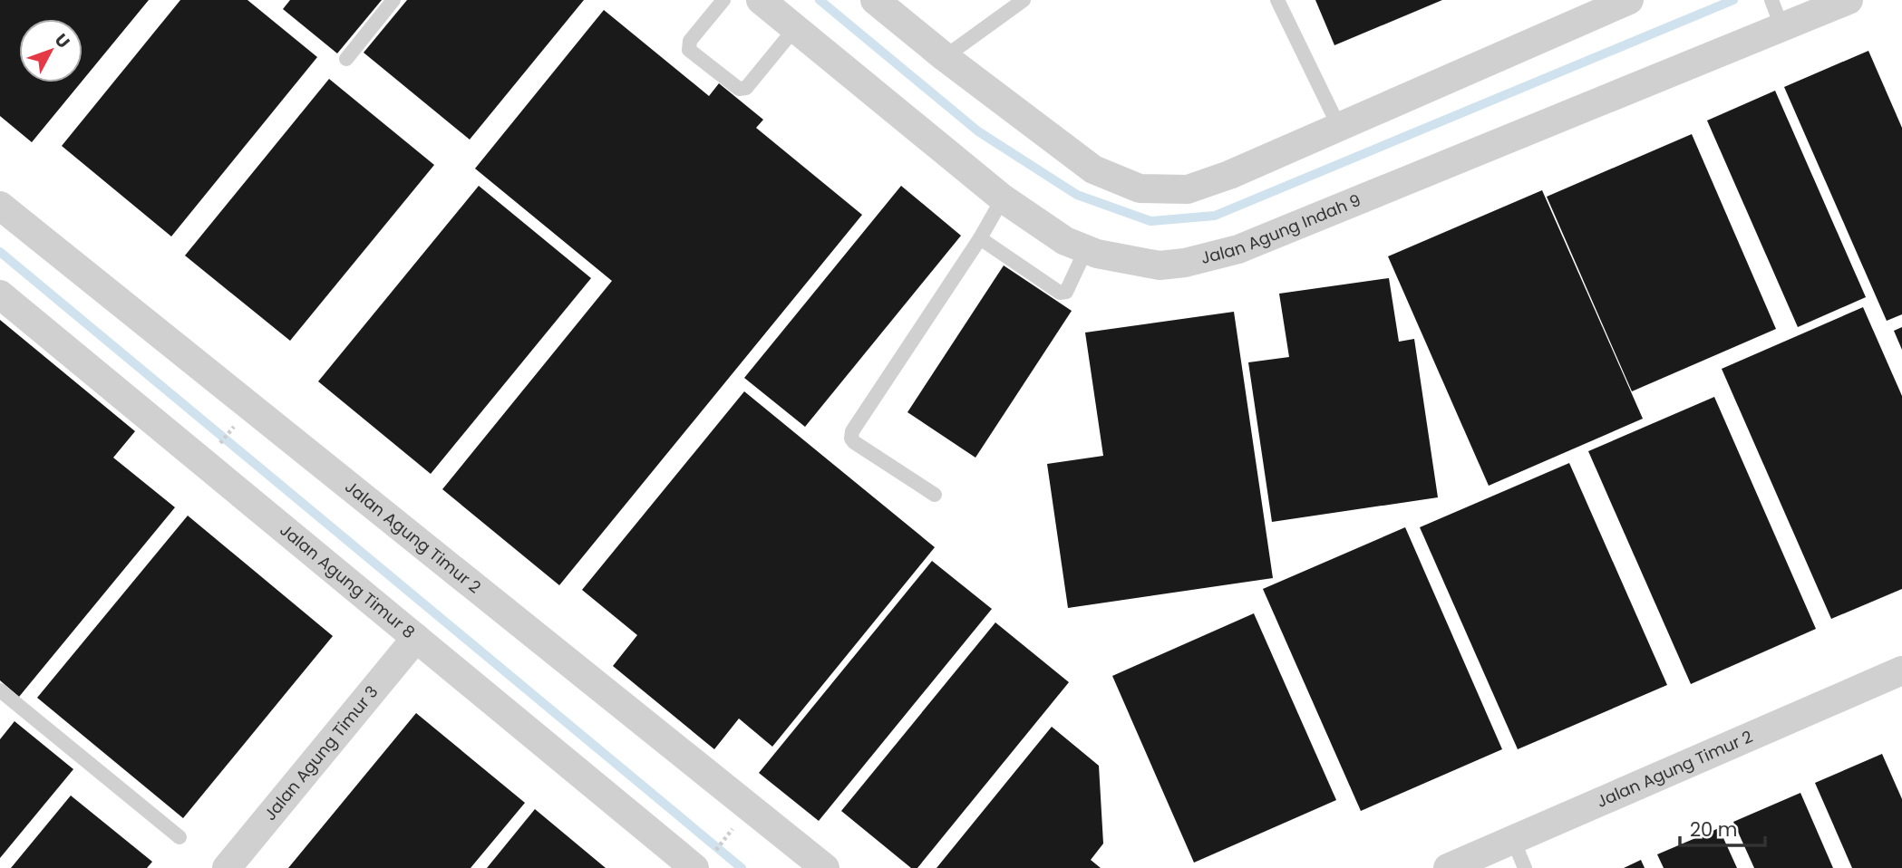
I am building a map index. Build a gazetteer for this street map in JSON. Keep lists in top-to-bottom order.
{
  "streets": {
    "street": [
      "Jalan Agung Indah 9",
      "Jalan Agung Timur 2",
      "Jalan Agung Timur 8",
      "Jalan Agung Timur 3"
    ]
  },
  "crossings": [
    ["Jalan Agung Timur 8", "Jalan Agung Timur 3"]
  ],
  "scale_bar": "20 m",
  "north": "top right"
}
